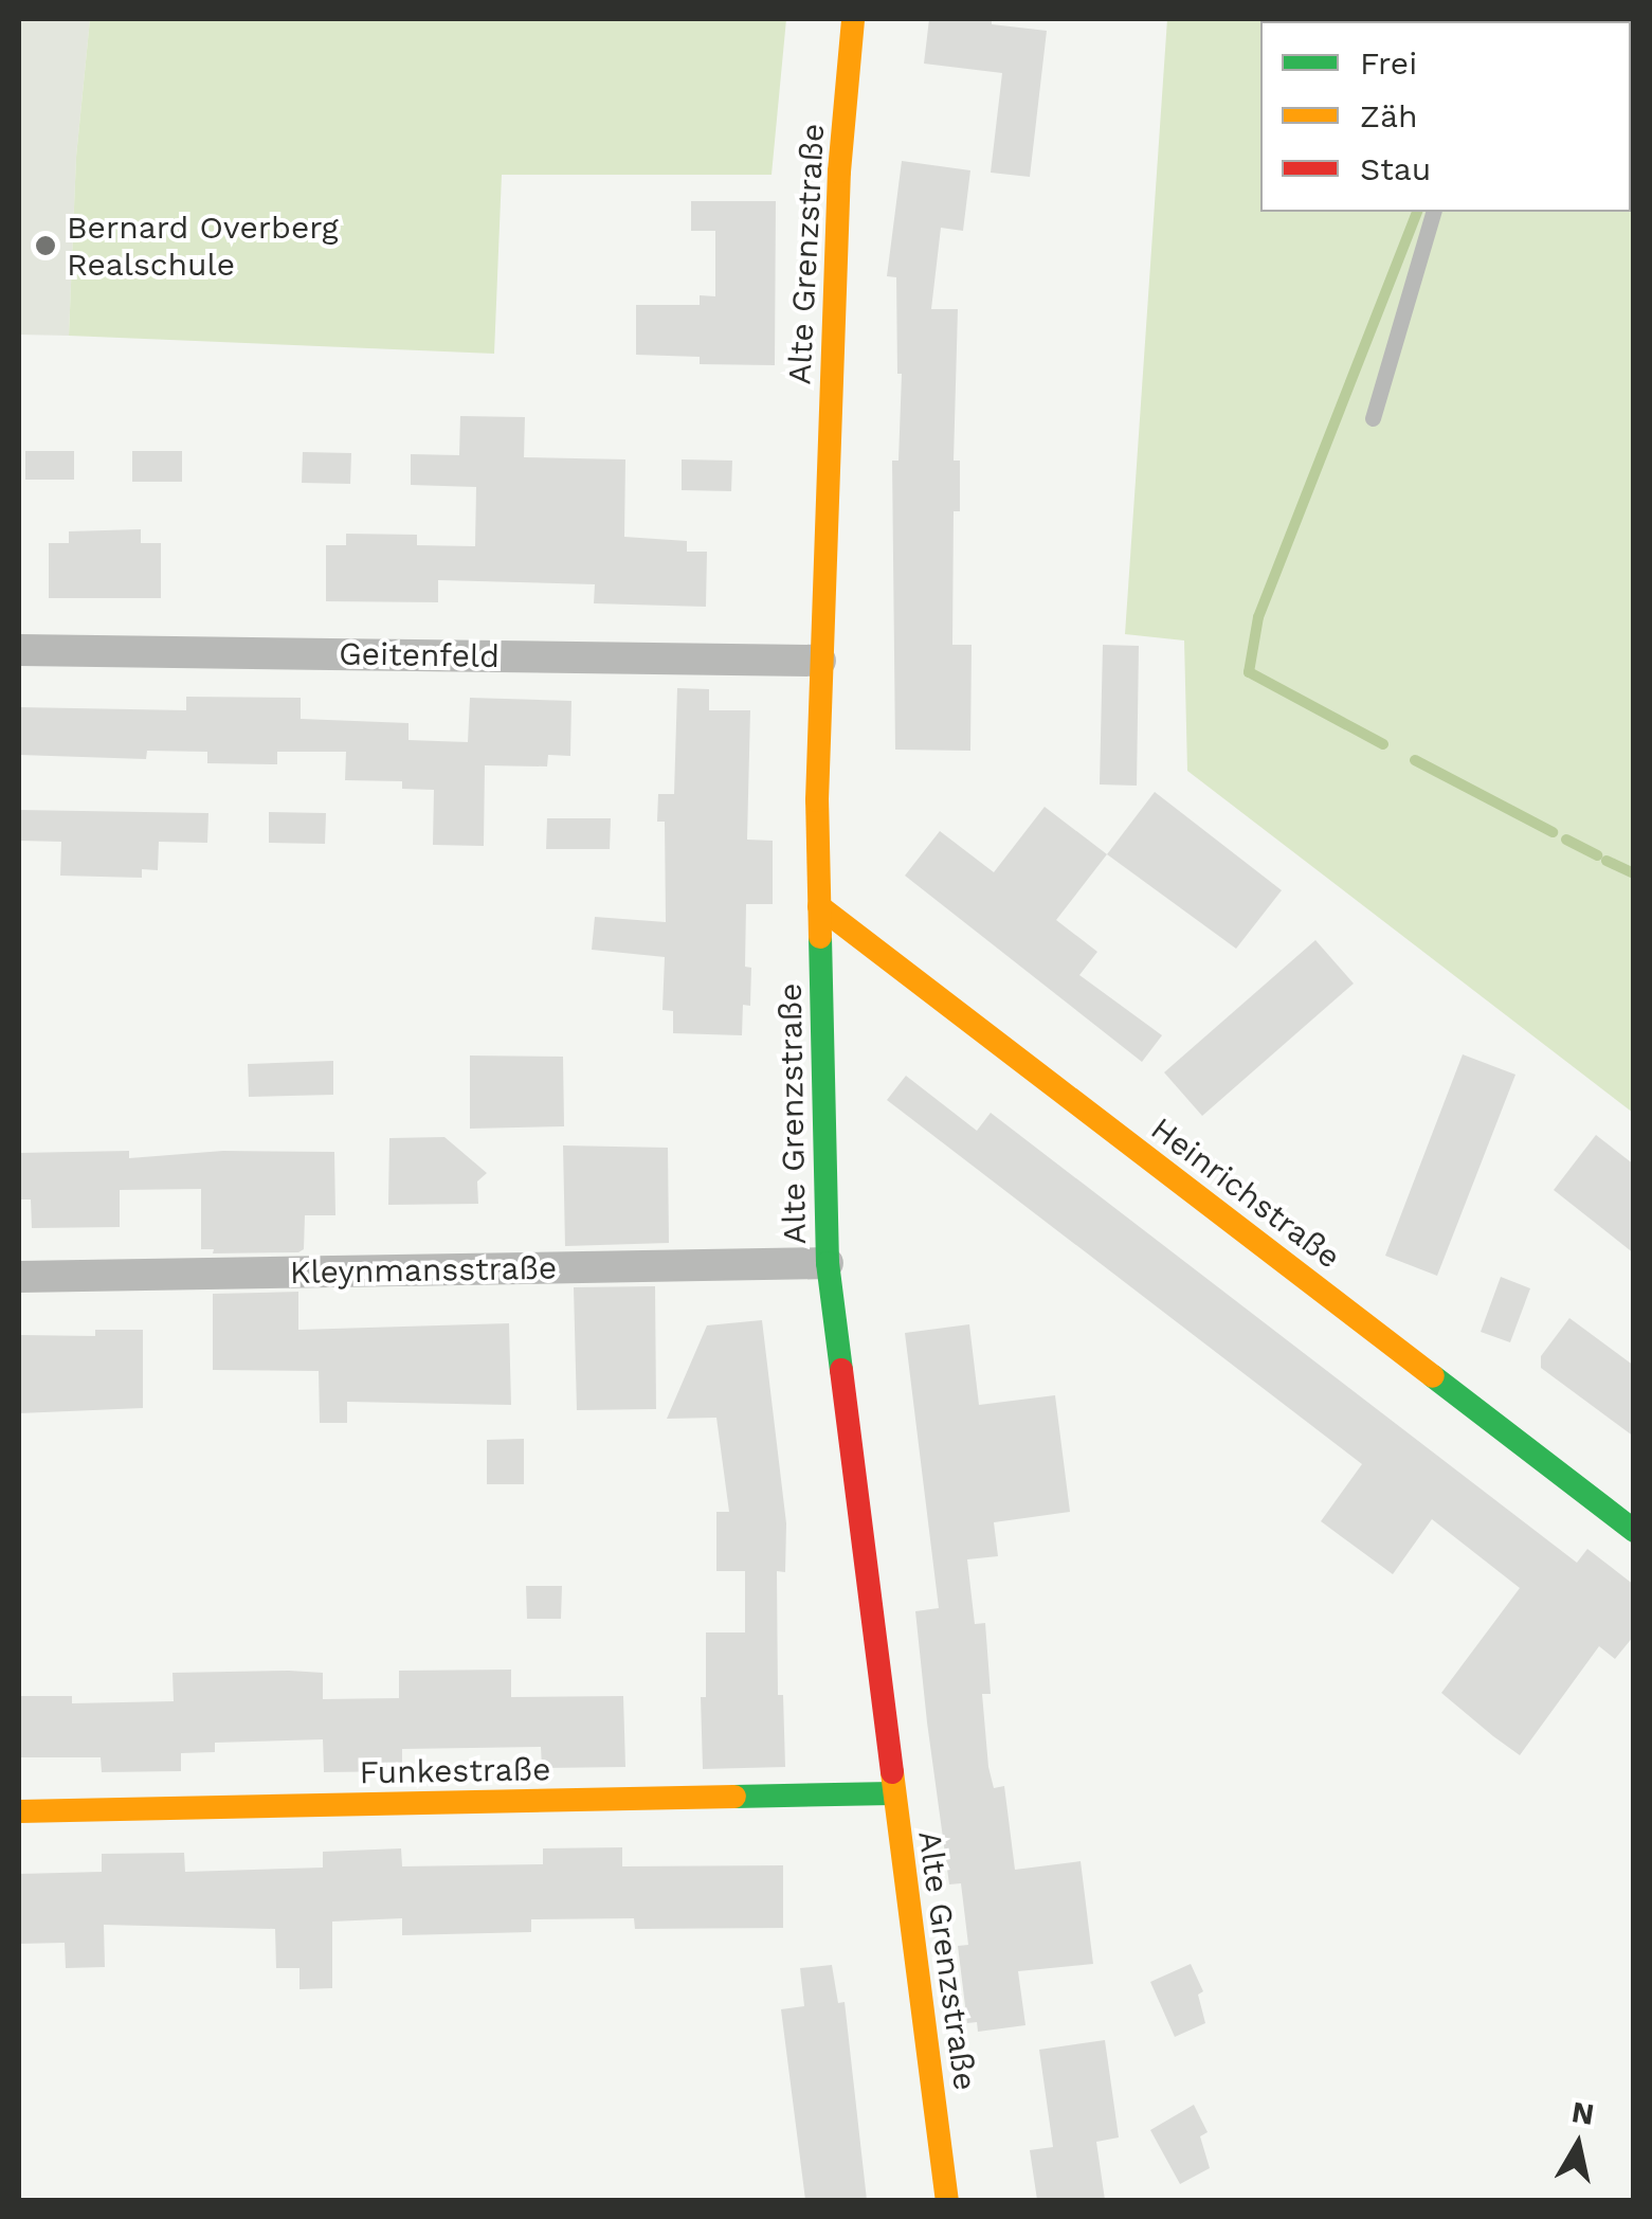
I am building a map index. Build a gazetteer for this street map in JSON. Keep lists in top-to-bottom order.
{
  "streets": {
    "street": [
      "Alte Grenzstraße",
      "Geitenfeld",
      "Heinrichstraße",
      "Kleynmansstraße",
      "Funkestraße"
    ]
  },
  "crossings": [
    ["Alte Grenzstraße", "Geitenfeld"],
    ["Alte Grenzstraße", "Heinrichstraße"],
    ["Alte Grenzstraße", "Kleynmansstraße"],
    ["Alte Grenzstraße", "Funkestraße"]
  ],
  "places": ["Bernard Overberg Realschule"],
  "legend": ["Frei", "Zäh", "Stau"],
  "north": "top"
}
